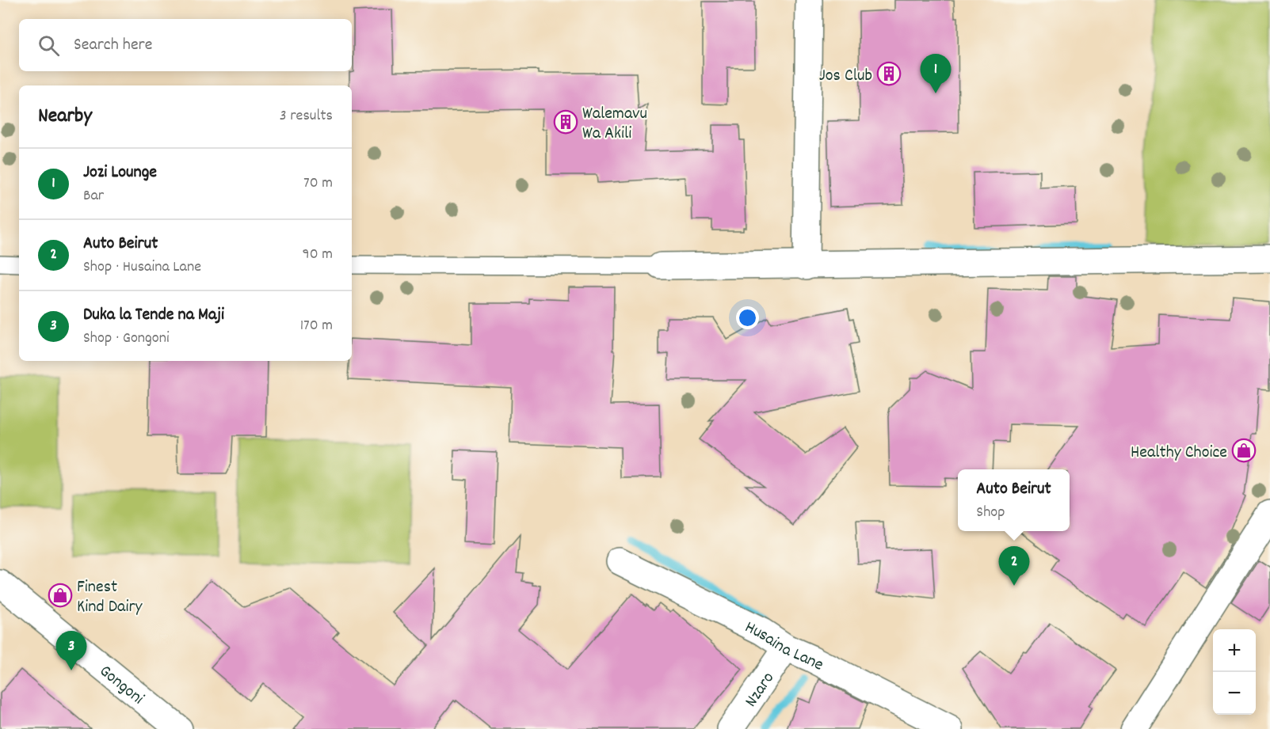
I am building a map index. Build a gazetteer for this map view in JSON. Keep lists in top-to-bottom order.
{
  "streets": {
    "street": ["Husaina Lane", "Gongoni", "Nzaro"]
  },
  "crossings": [
    ["Husaina Lane", "Nzaro"]
  ],
  "places": {
    "building": ["Jos Club", "Walemavu Wa Akili"],
    "shop": ["Healthy Choice", "Finest Kind Dairy"]
  },
  "page": {
    "search": "Search here",
    "pins": ["1", "2", "3"],
    "heading": ["Nearby", "3 results"],
    "list": [
      {
        "mark": "1",
        "name": "Jozi Lounge",
        "note": "Bar",
        "value": "70 m"
      },
      {
        "mark": "2",
        "name": "Auto Beirut",
        "note": "Shop · Husaina Lane",
        "value": "90 m"
      },
      {
        "mark": "3",
        "name": "Duka la Tende na Maji",
        "note": "Shop · Gongoni",
        "value": "170 m"
      }
    ],
    "popup": ["Auto Beirut", "Shop"],
    "map_buttons": ["+", "−"]
  }
}
